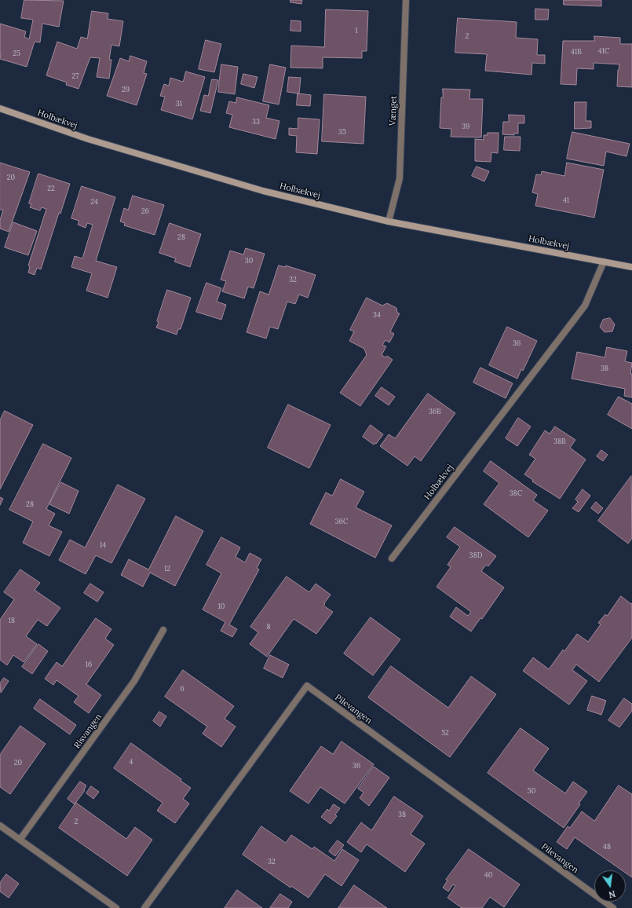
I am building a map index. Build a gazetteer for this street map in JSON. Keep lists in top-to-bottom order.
{
  "streets": {
    "main road": ["Holbækvej"],
    "street": ["Vænget", "Pilevangen", "Risvangen"]
  },
  "crossings": [
    ["Vænget", "Holbækvej"]
  ],
  "house_numbers": [
    "1",
    "2",
    "41C",
    "41B",
    "25",
    "27",
    "29",
    "31",
    "33",
    "39",
    "35",
    "20",
    "22",
    "41",
    "24",
    "26",
    "28",
    "30",
    "32",
    "34",
    "36",
    "38",
    "36B",
    "38B",
    "38C",
    "28",
    "36C",
    "14",
    "38D",
    "12",
    "10",
    "18",
    "8",
    "16",
    "6",
    "52",
    "4",
    "20",
    "36",
    "50",
    "38",
    "2",
    "48",
    "32",
    "40"
  ],
  "north": "bottom"
}
